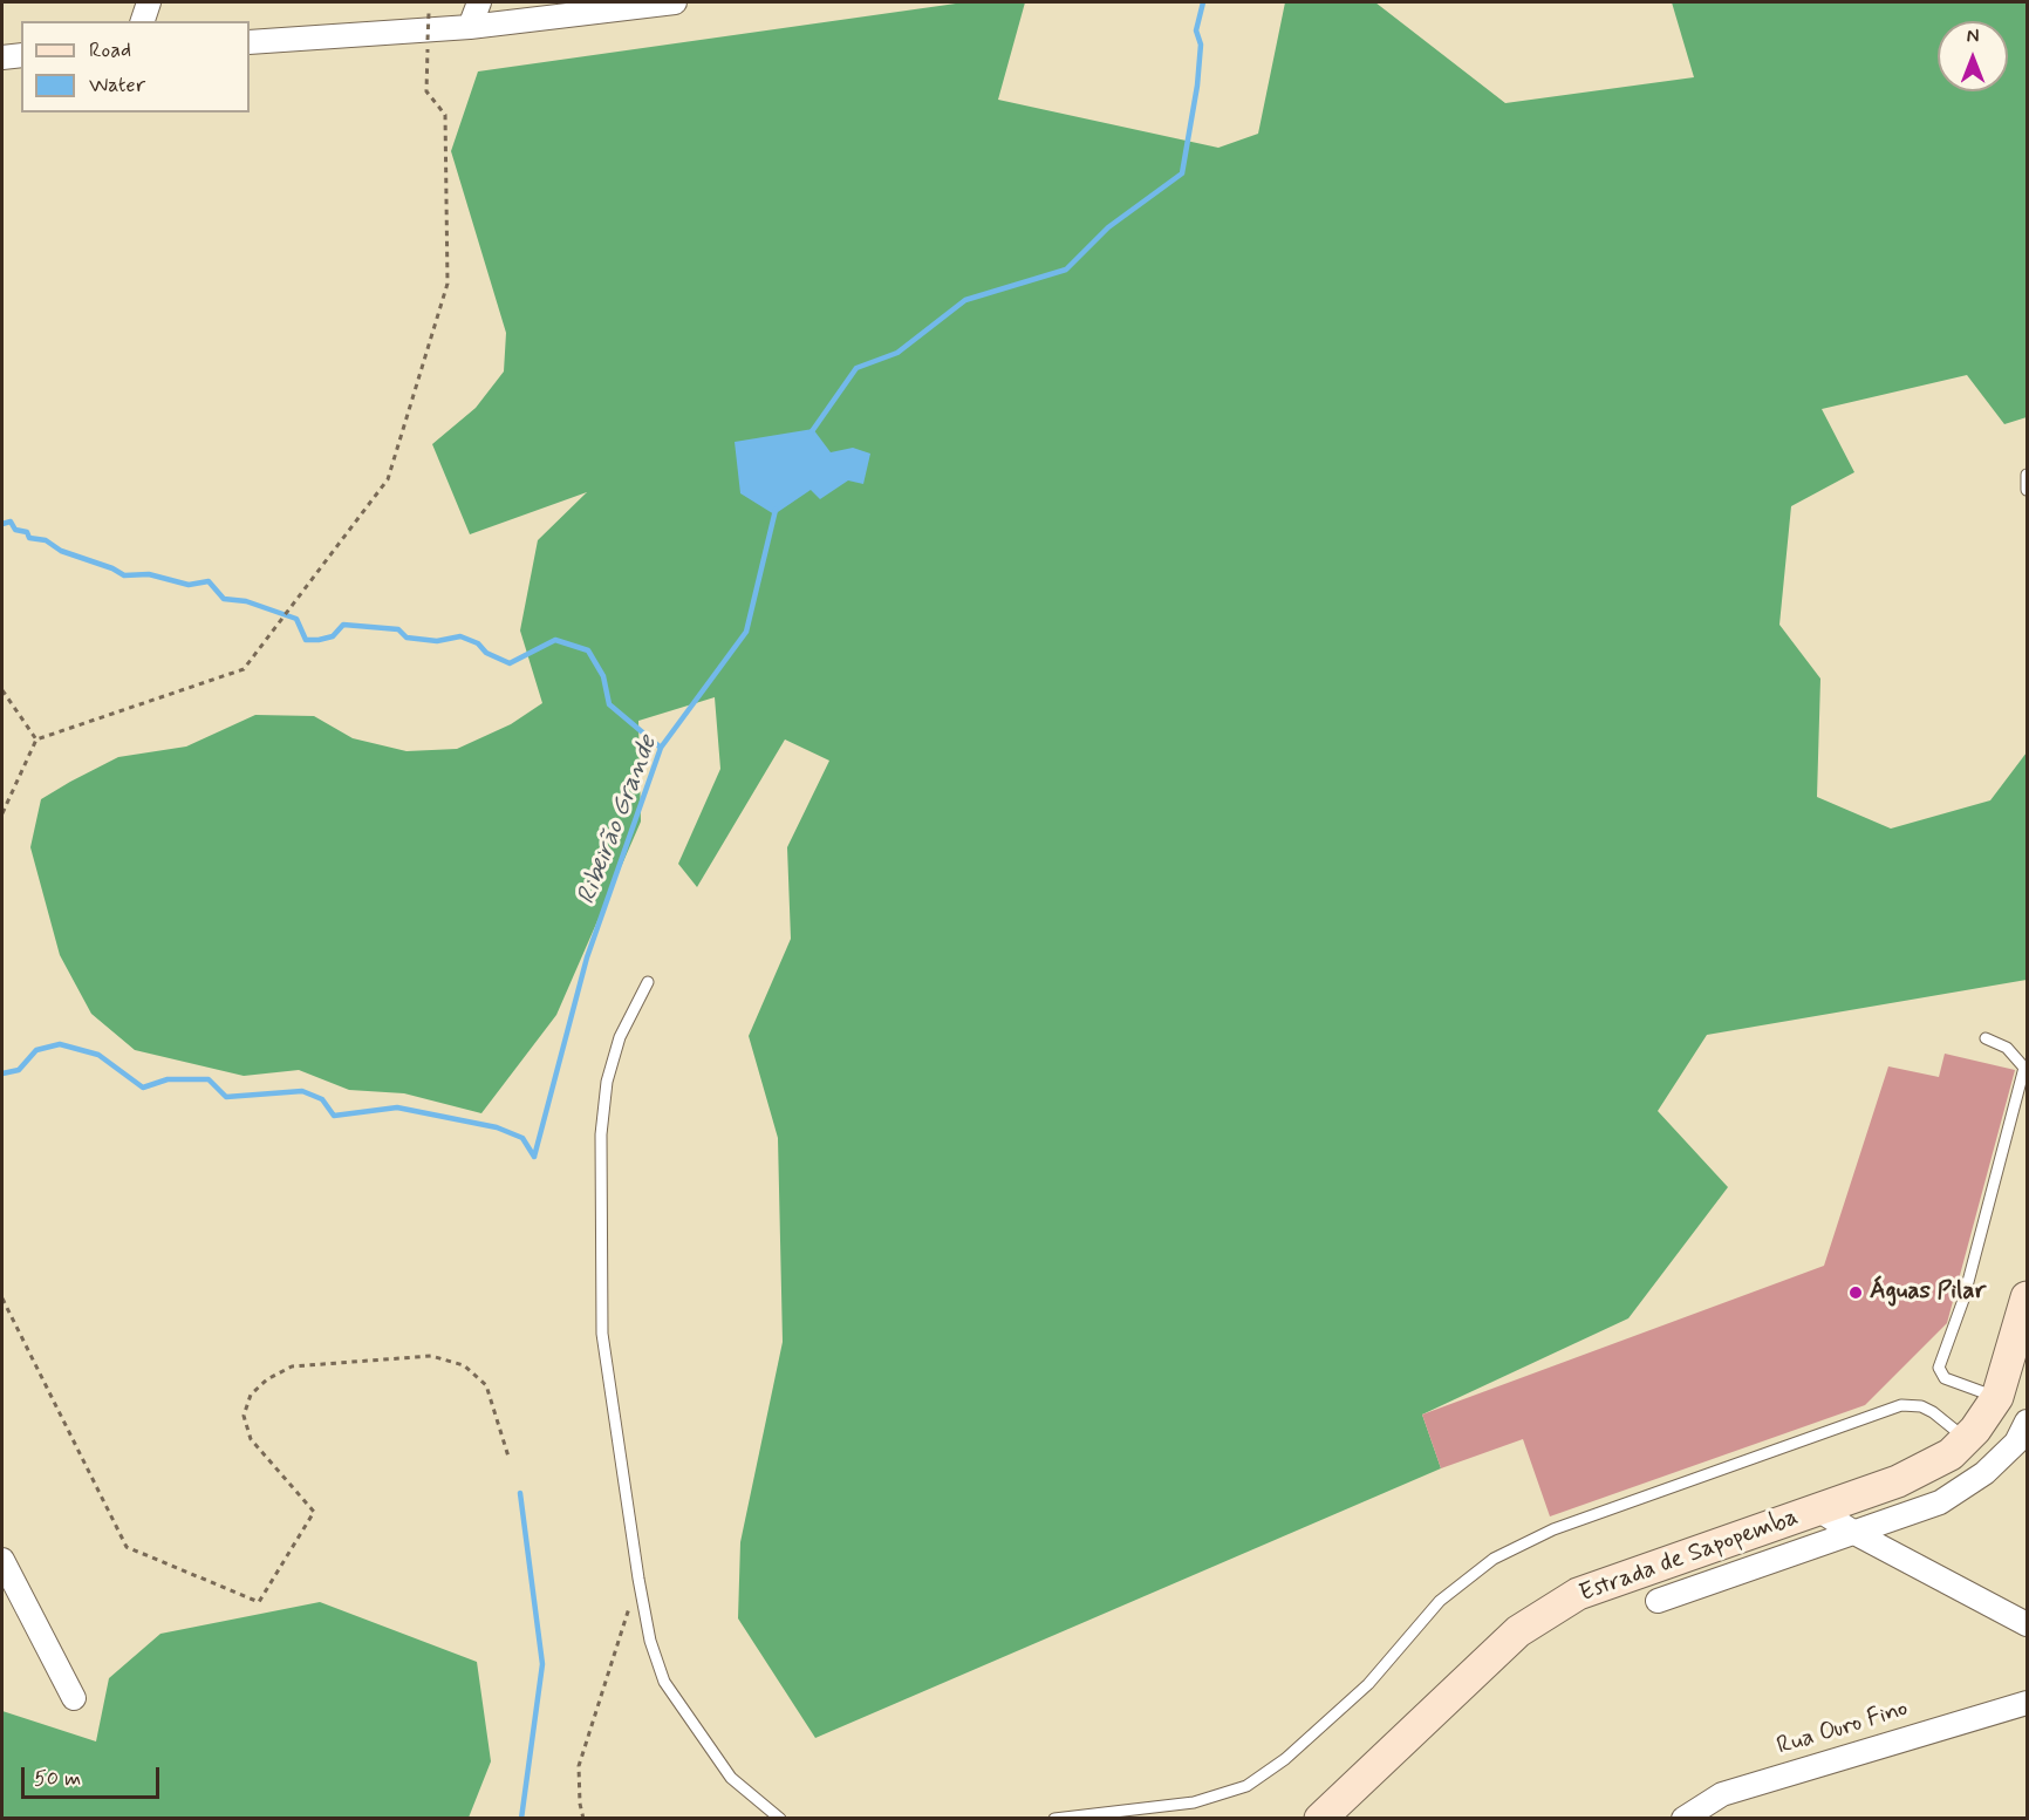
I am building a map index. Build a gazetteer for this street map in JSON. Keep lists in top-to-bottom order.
{
  "streets": {
    "main road": ["Estrada de Sapopemba"],
    "street": ["Rua Ouro Fino"]
  },
  "water": ["Ribeirão Grande"],
  "places": ["Águas Pilar"],
  "legend": ["Road", "Water"],
  "scale_bar": "50 m",
  "north": "top"
}
